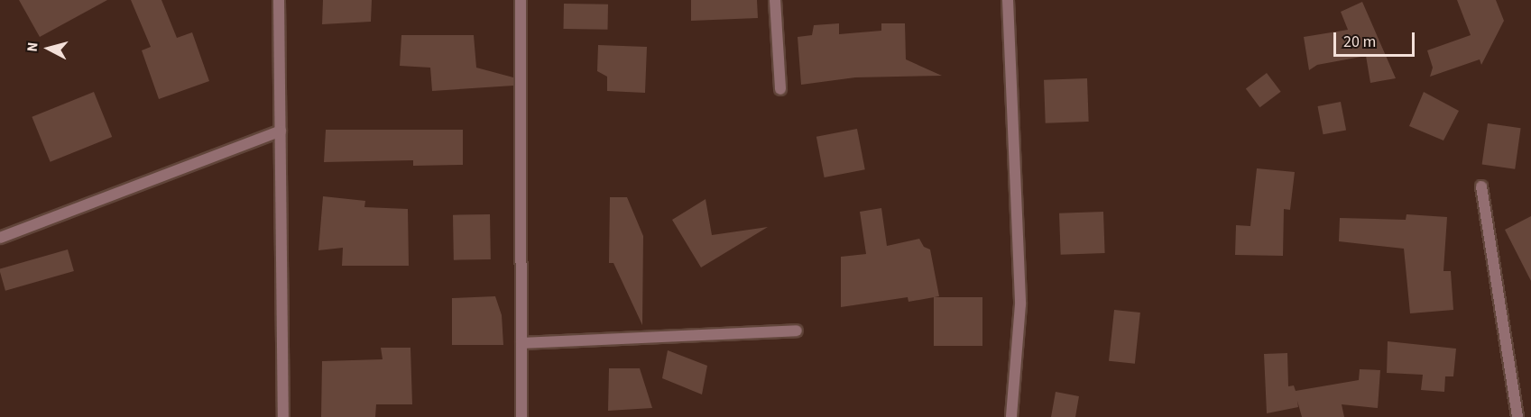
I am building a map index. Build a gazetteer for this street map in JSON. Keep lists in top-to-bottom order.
{
  "scale_bar": "20 m",
  "north": "left"
}
